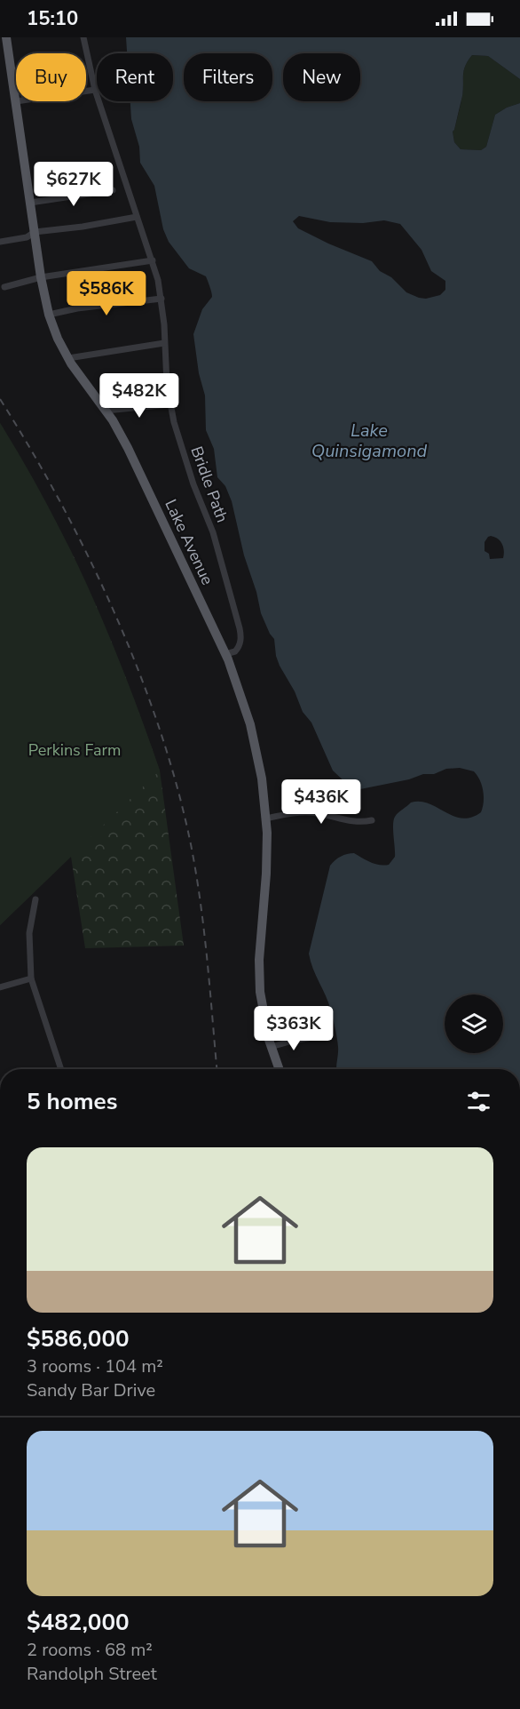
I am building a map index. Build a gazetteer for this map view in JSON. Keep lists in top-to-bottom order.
{
  "streets": {
    "main road": ["Lake Avenue"],
    "street": ["Bridle Path"]
  },
  "crossings": [
    ["Bridle Path", "Lake Avenue"]
  ],
  "water": ["Lake Quinsigamond"],
  "parks": ["Perkins Farm"],
  "page": {
    "status": "15:10",
    "chip": [
      "Buy",
      "Rent",
      "Filters",
      "New"
    ],
    "price": [
      "$627K",
      "$586K",
      "$482K",
      "$436K",
      "$363K"
    ],
    "heading": "5 homes",
    "list": [
      {
        "name": "$586,000",
        "note": "3 rooms · 104 m² · Sandy Bar Drive"
      },
      {
        "name": "$482,000",
        "note": "2 rooms · 68 m² · Randolph Street"
      }
    ]
  }
}
